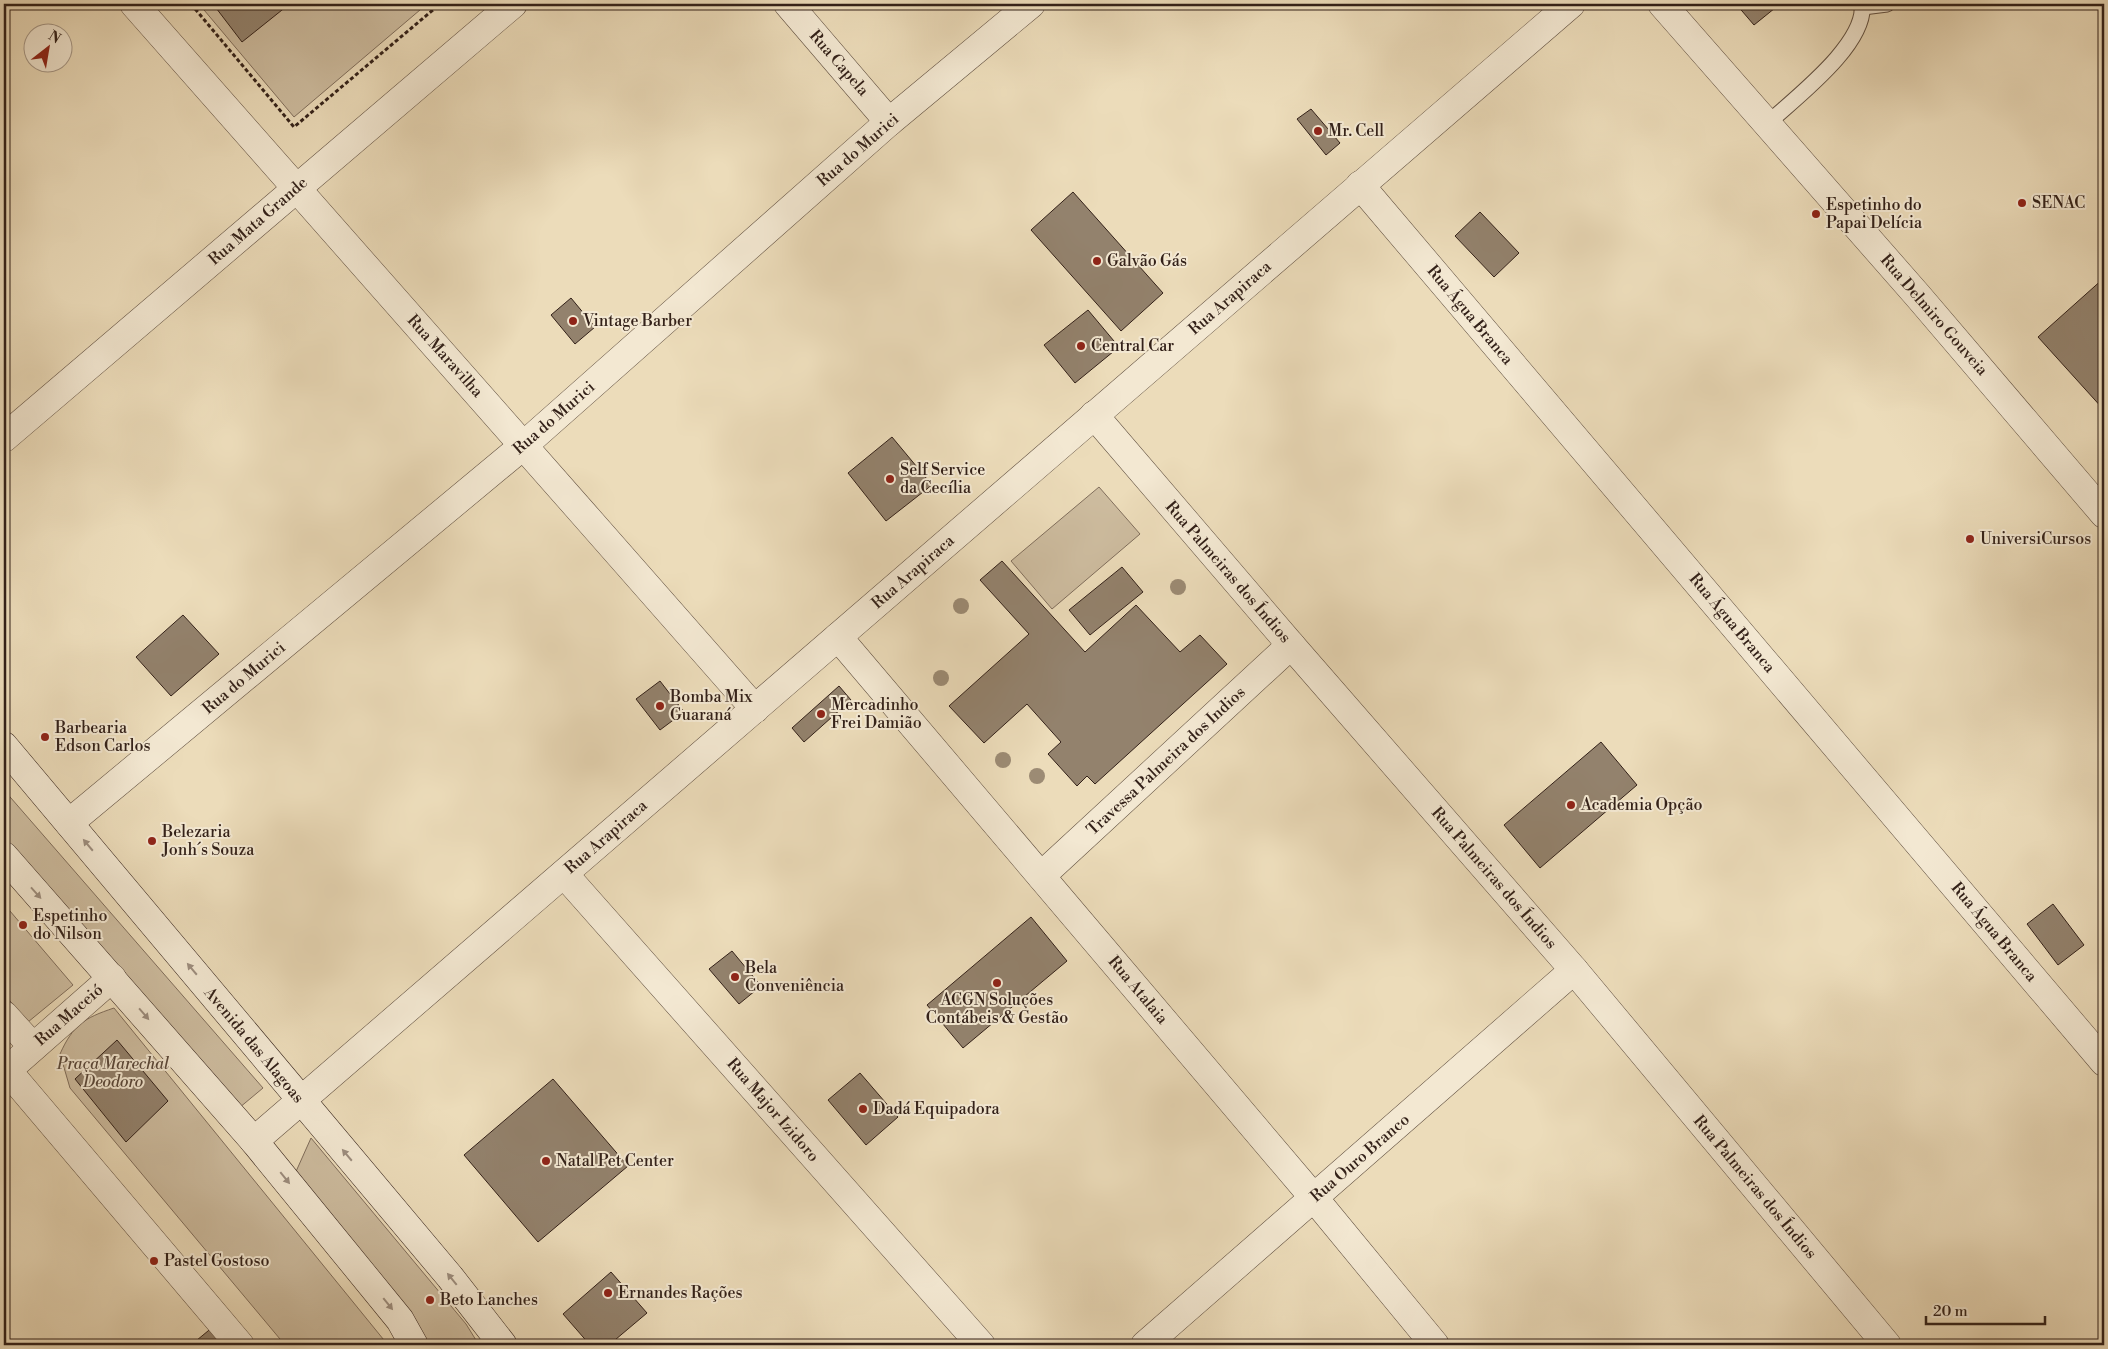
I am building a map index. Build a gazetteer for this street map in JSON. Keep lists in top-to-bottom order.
{
  "streets": {
    "street": [
      "Rua Capela",
      "Rua do Murici",
      "Rua Mata Grande",
      "Rua Arapiraca",
      "Rua Água Branca",
      "Rua Delmiro Gouveia",
      "Rua Maravilha",
      "Rua Palmeiras dos Índios",
      "Travessa Palmeira dos Indios",
      "Rua Atalaia",
      "Rua Maceió",
      "Avenida das Alagoas",
      "Rua Major Izidoro",
      "Rua Ouro Branco"
    ]
  },
  "crossings": [
    ["Rua Capela", "Rua do Murici"],
    ["Rua do Murici", "Rua Maravilha"],
    ["Rua do Murici", "Avenida das Alagoas"],
    ["Rua Mata Grande", "Rua Maravilha"],
    ["Rua Arapiraca", "Rua Água Branca"],
    ["Rua Arapiraca", "Rua Maravilha"],
    ["Rua Arapiraca", "Rua Palmeiras dos Índios"],
    ["Rua Arapiraca", "Rua Atalaia"],
    ["Rua Arapiraca", "Avenida das Alagoas"],
    ["Rua Arapiraca", "Rua Major Izidoro"],
    ["Rua Palmeiras dos Índios", "Travessa Palmeira dos Indios"],
    ["Rua Palmeiras dos Índios", "Rua Ouro Branco"],
    ["Travessa Palmeira dos Indios", "Rua Atalaia"],
    ["Rua Atalaia", "Rua Ouro Branco"]
  ],
  "parks": ["Praça Marechal Deodoro"],
  "places": [
    "Mr. Cell",
    "SENAC",
    "Espetinho do Papai Delícia",
    "Galvão Gás",
    "Vintage Barber",
    "Central Car",
    "Self Service da Cecília",
    "UniversiCursos",
    "Bomba Mix Guaraná",
    "Mercadinho Frei Damião",
    "Barbearia Edson Carlos",
    "Academia Opção",
    "Belezaria Jonh´s Souza",
    "Espetinho do Nilson",
    "Bela Conveniência",
    "ACGN Soluções Contábeis & Gestão",
    "Dadá Equipadora",
    "Natal Pet Center",
    "Pastel Gostoso",
    "Ernandes Rações",
    "Beto Lanches"
  ],
  "scale_bar": "20 m",
  "north": "top right"
}
